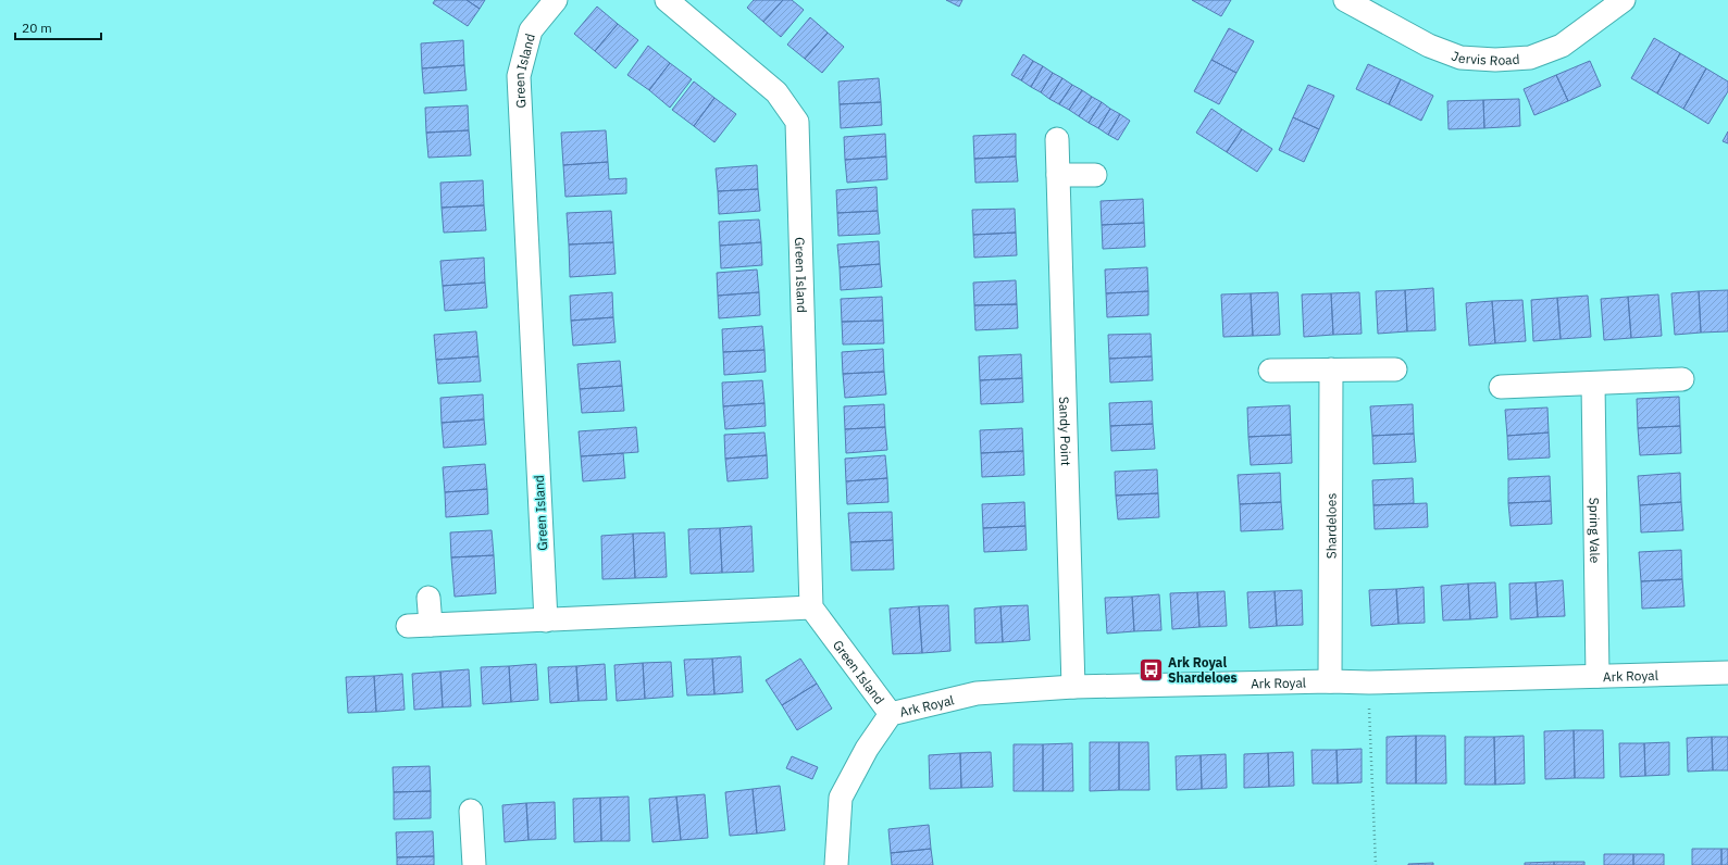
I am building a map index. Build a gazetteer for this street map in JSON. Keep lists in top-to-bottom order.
{
  "streets": {
    "street": [
      "Jervis Road",
      "Green Island",
      "Sandy Point",
      "Shardeloes",
      "Spring Vale",
      "Ark Royal"
    ]
  },
  "crossings": [
    ["Green Island", "Ark Royal"],
    ["Sandy Point", "Ark Royal"],
    ["Shardeloes", "Ark Royal"],
    ["Spring Vale", "Ark Royal"]
  ],
  "places": {
    "bus stop": ["Ark Royal Shardeloes"]
  },
  "scale_bar": "20 m"
}
